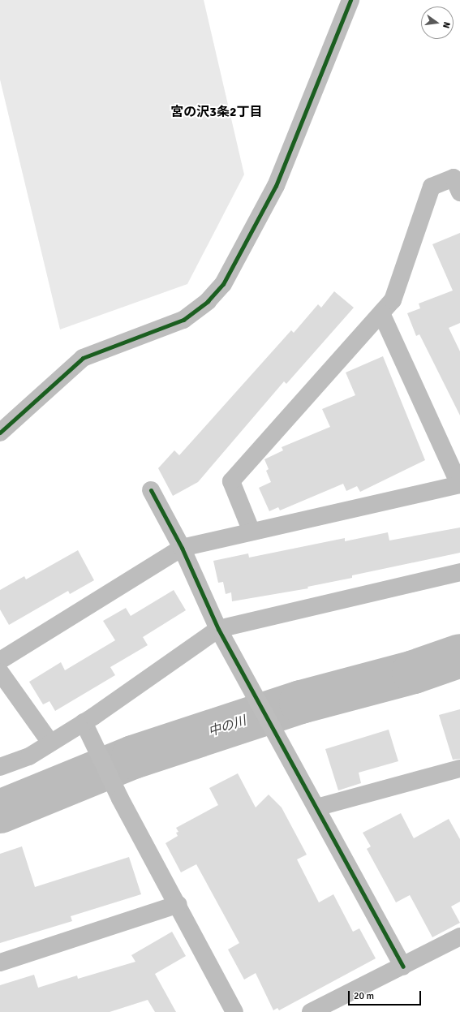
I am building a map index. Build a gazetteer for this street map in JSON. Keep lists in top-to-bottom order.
{
  "districts": ["宮の沢3条2丁目"],
  "water": ["中の川"],
  "scale_bar": "20 m",
  "north": "right"
}
